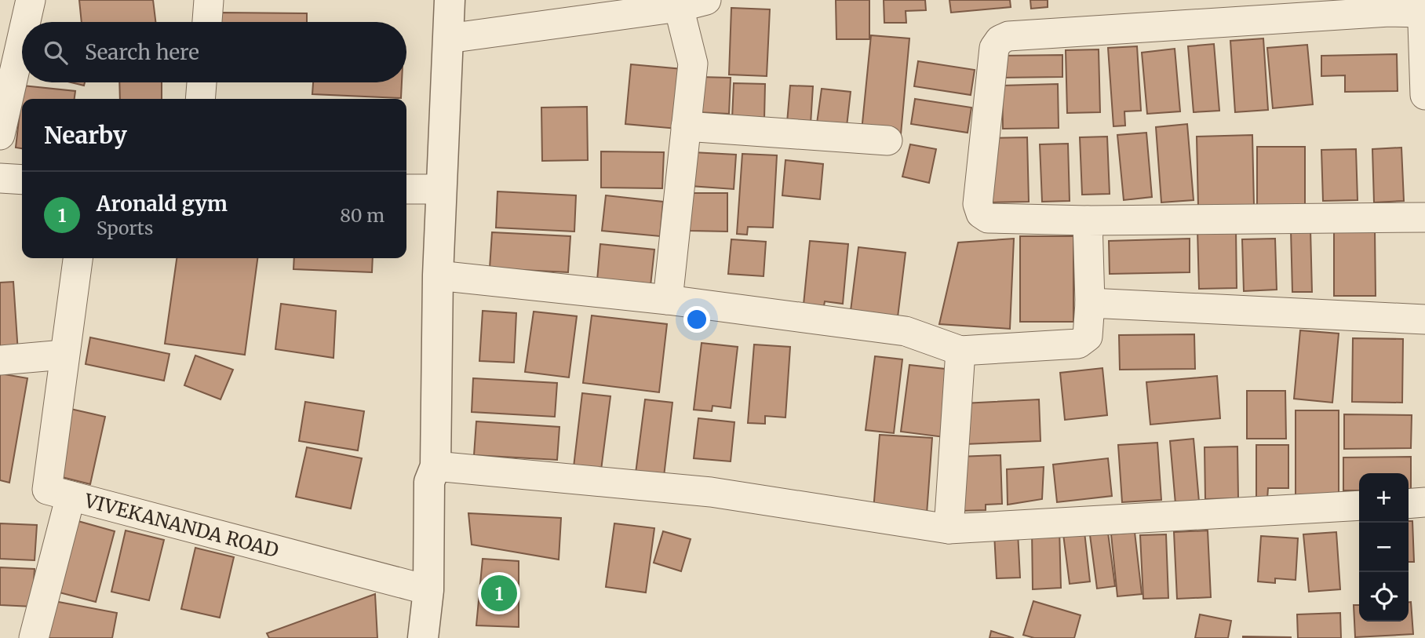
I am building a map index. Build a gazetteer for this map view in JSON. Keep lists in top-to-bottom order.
{
  "streets": {
    "street": ["VIVEKANANDA ROAD"]
  },
  "page": {
    "search": "Search here",
    "heading": "Nearby",
    "list": [
      {
        "mark": "1",
        "name": "Aronald gym",
        "note": "Sports",
        "value": "80 m"
      }
    ],
    "map_buttons": ["+", "−"],
    "pins": "1"
  }
}
